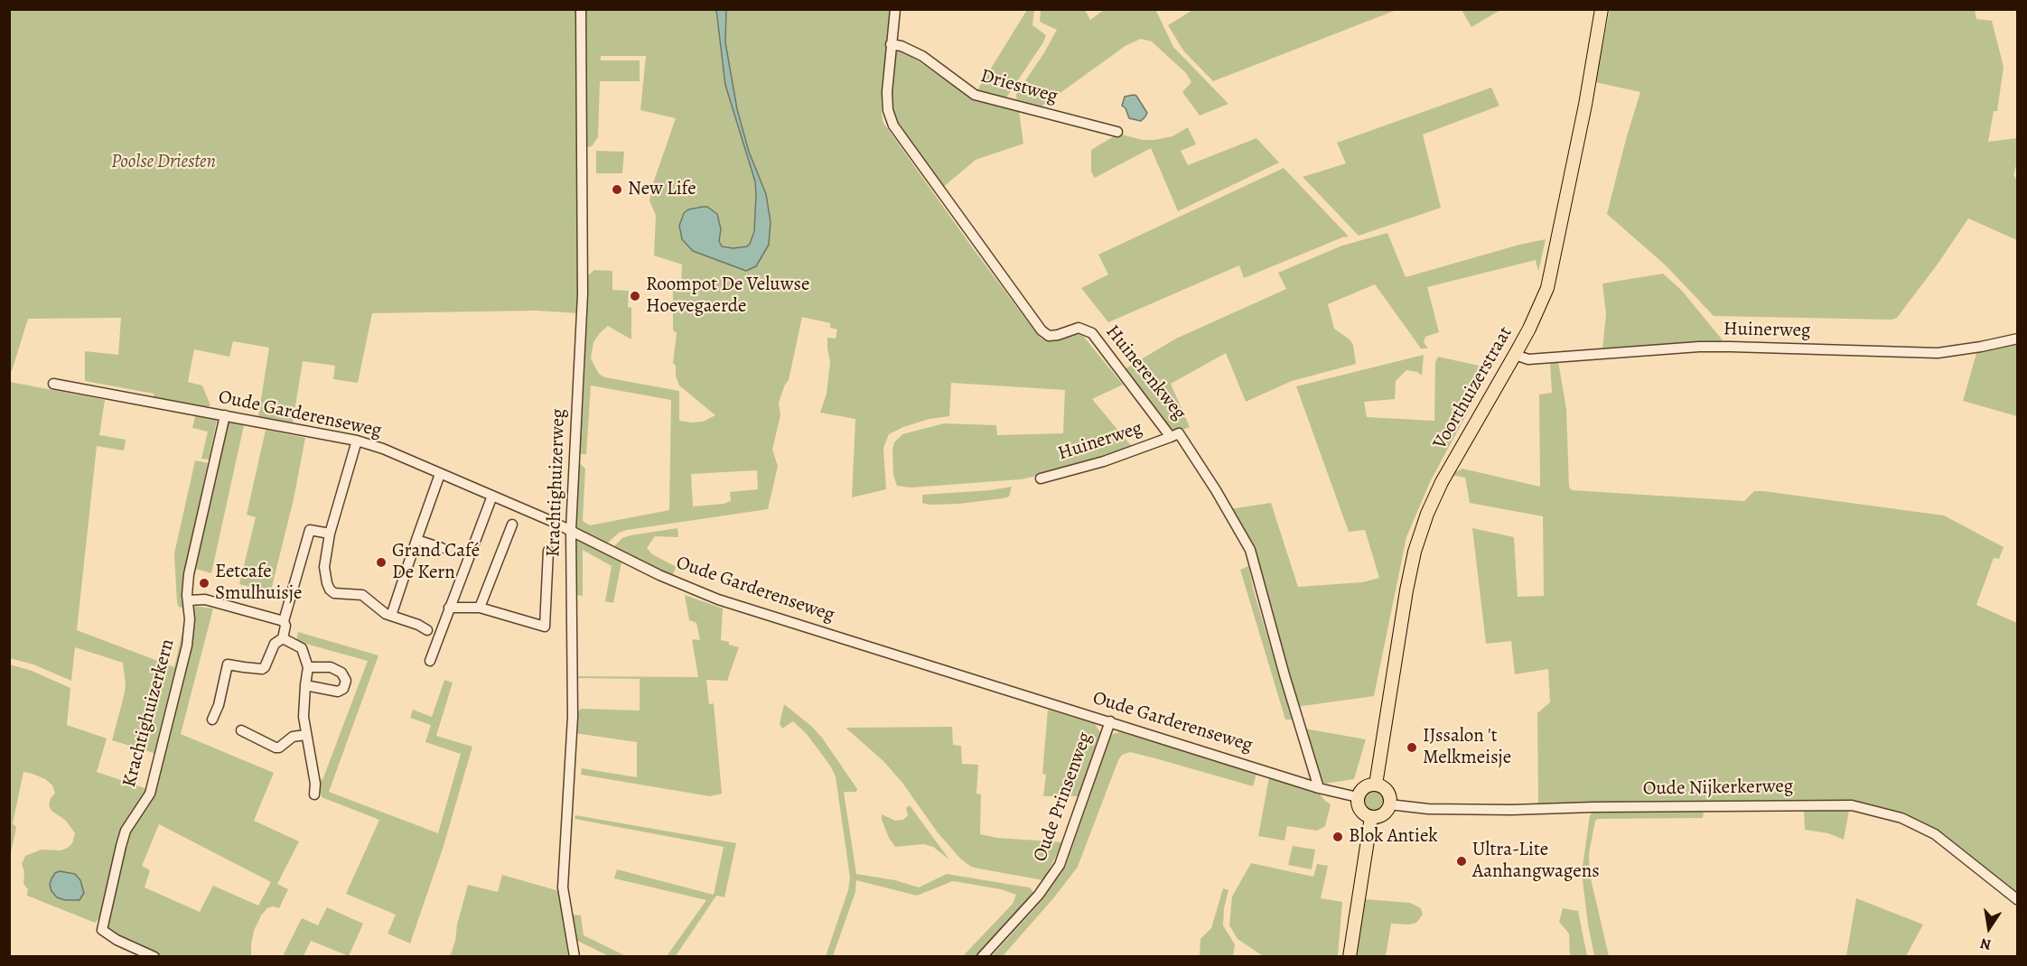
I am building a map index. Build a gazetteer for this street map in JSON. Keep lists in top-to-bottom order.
{
  "streets": {
    "main road": ["Voorthuizerstraat"],
    "street": [
      "Driestweg",
      "Huinerweg",
      "Huinerenkweg",
      "Oude Garderenseweg",
      "Krachtighuizerweg",
      "Krachtighuizerkern",
      "Oude Nijkerkerweg",
      "Oude Prinsenweg"
    ]
  },
  "crossings": [
    ["Driestweg", "Huinerenkweg"],
    ["Huinerweg", "Huinerenkweg"],
    ["Huinerweg", "Voorthuizerstraat"],
    ["Huinerenkweg", "Oude Garderenseweg"],
    ["Voorthuizerstraat", "Oude Garderenseweg"],
    ["Voorthuizerstraat", "Oude Nijkerkerweg"],
    ["Oude Garderenseweg", "Krachtighuizerweg"],
    ["Oude Garderenseweg", "Krachtighuizerkern"],
    ["Oude Garderenseweg", "Oude Nijkerkerweg"],
    ["Oude Garderenseweg", "Oude Prinsenweg"]
  ],
  "parks": ["Poolse Driesten"],
  "places": [
    "New Life",
    "Roompot De Veluwse Hoevegaerde",
    "Grand Café De Kern",
    "Eetcafe Smulhuisje",
    "IJssalon 't Melkmeisje",
    "Blok Antiek",
    "Ultra-Lite Aanhangwagens"
  ],
  "north": "bottom"
}
